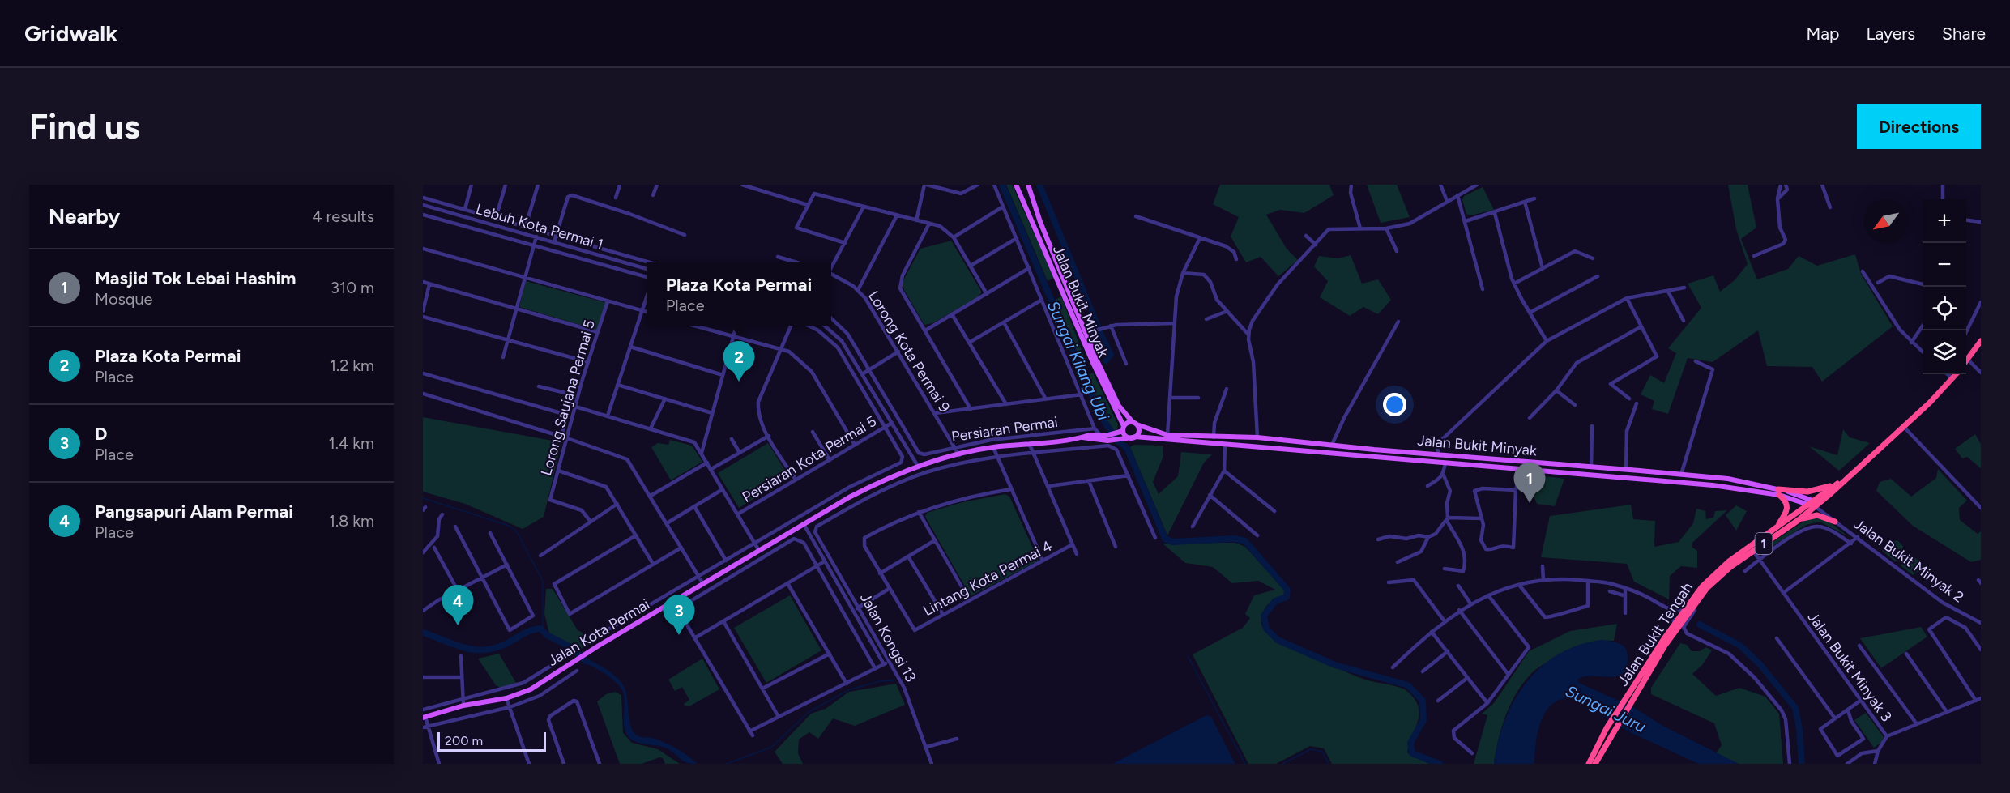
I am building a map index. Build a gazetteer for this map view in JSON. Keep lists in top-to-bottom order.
{
  "streets": {
    "highway": ["1", "Jalan Bukit Tengah"],
    "main road": ["Jalan Bukit Minyak", "Jalan Kota Permai"],
    "street": [
      "Lebuh Kota Permai 1",
      "Lorong Kota Permai 9",
      "Lorong Saujana Permai 5",
      "Persiaran Permai",
      "Persiaran Kota Permai 5",
      "Jalan Bukit Minyak 2",
      "Lintang Kota Permai 4",
      "Jalan Kongsi 13",
      "Jalan Bukit Minyak 3"
    ]
  },
  "crossings": [
    ["Jalan Bukit Minyak", "Jalan Bukit Minyak 2"],
    ["Jalan Bukit Minyak", "Jalan Kota Permai"],
    ["Jalan Bukit Minyak", "Jalan Bukit Tengah"],
    ["Lorong Kota Permai 9", "Persiaran Permai"],
    ["Lorong Kota Permai 9", "Jalan Kota Permai"],
    ["Persiaran Kota Permai 5", "Jalan Kota Permai"],
    ["1", "Jalan Bukit Tengah"],
    ["Jalan Bukit Minyak 2", "Jalan Bukit Tengah"],
    ["Jalan Bukit Minyak 2", "Jalan Bukit Minyak 3"],
    ["Jalan Bukit Tengah", "Jalan Bukit Minyak 3"]
  ],
  "water": ["Sungai Kilang Ubi", "Sungai Juru"],
  "scale_bar": "200 m",
  "north": "bottom left",
  "page": {
    "header": "Gridwalk",
    "nav": ["Map", "Layers", "Share"],
    "buttons": "Directions",
    "title": "Find us",
    "heading": ["Nearby", "4 results"],
    "map_buttons": ["+", "−"],
    "list": [
      {
        "mark": "1",
        "name": "Masjid Tok Lebai Hashim",
        "note": "Mosque",
        "value": "310 m"
      },
      {
        "mark": "2",
        "name": "Plaza Kota Permai",
        "note": "Place",
        "value": "1.2 km"
      },
      {
        "mark": "3",
        "name": "D",
        "note": "Place",
        "value": "1.4 km"
      },
      {
        "mark": "4",
        "name": "Pangsapuri Alam Permai",
        "note": "Place",
        "value": "1.8 km"
      }
    ],
    "popup": ["Plaza Kota Permai", "Place"],
    "pins": [
      "2",
      "1",
      "4",
      "3"
    ],
    "scale": "200 m"
  }
}
